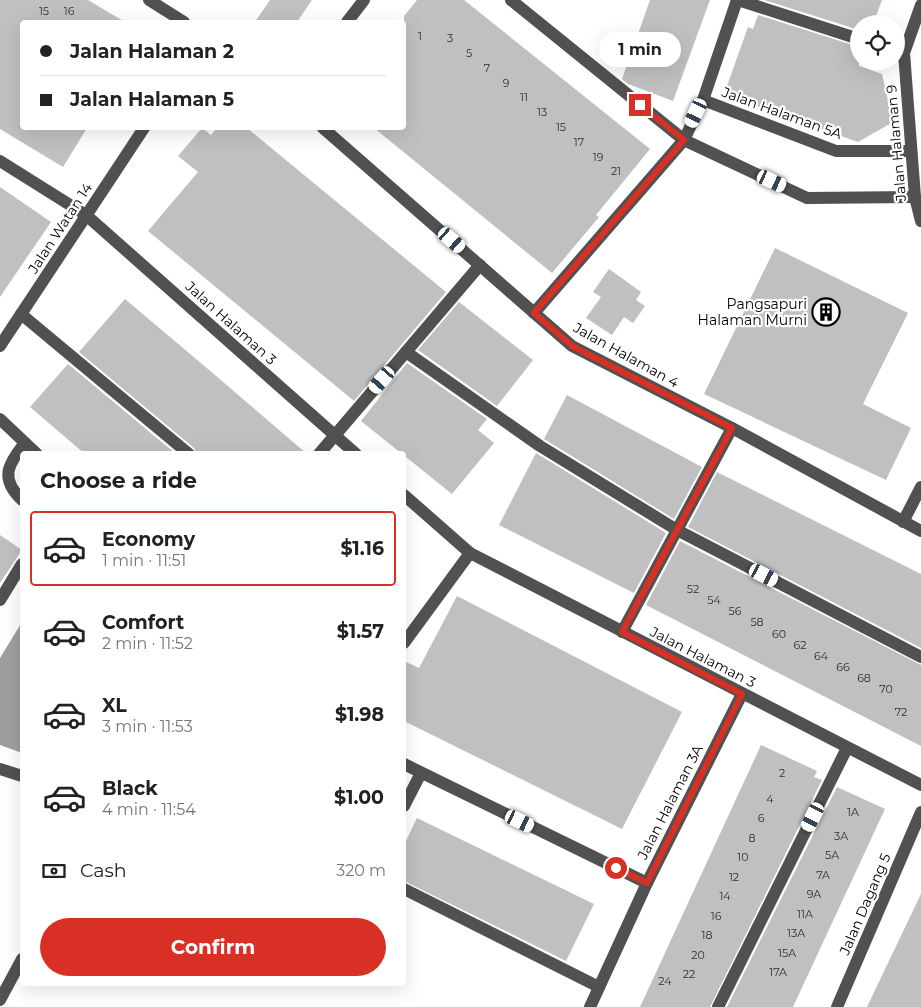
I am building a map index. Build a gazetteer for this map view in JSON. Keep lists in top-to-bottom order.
{
  "streets": {
    "street": [
      "Jalan Halaman 5A",
      "Jalan Halaman 9",
      "Jalan Watan 14",
      "Jalan Halaman 3",
      "Jalan Halaman 4",
      "Jalan Halaman 3A",
      "Jalan Dagang 5"
    ]
  },
  "crossings": [
    ["Jalan Halaman 5A", "Jalan Halaman 9"],
    ["Jalan Watan 14", "Jalan Halaman 3"],
    ["Jalan Halaman 3", "Jalan Halaman 3A"]
  ],
  "places": {
    "building": ["Pangsapuri Halaman Murni"]
  },
  "house_numbers": [
    "15",
    "16",
    "1",
    "3",
    "5",
    "7",
    "9",
    "11",
    "13",
    "15",
    "17",
    "19",
    "21",
    "52",
    "54",
    "56",
    "58",
    "60",
    "62",
    "64",
    "66",
    "68",
    "70",
    "72",
    "2",
    "4",
    "1A",
    "6",
    "3A",
    "8",
    "5A",
    "10",
    "7A",
    "12",
    "9A",
    "14",
    "11A",
    "16",
    "13A",
    "18",
    "15A",
    "20",
    "17A",
    "22",
    "24"
  ],
  "page": {
    "banner": ["Jalan Halaman 2", "Jalan Halaman 5"],
    "bubble": "1 min",
    "heading": "Choose a ride",
    "list": [
      {
        "name": "Economy",
        "note": "1 min · 11:51",
        "value": "$1.16"
      },
      {
        "name": "Comfort",
        "note": "2 min · 11:52",
        "value": "$1.57"
      },
      {
        "name": "XL",
        "note": "3 min · 11:53",
        "value": "$1.98"
      },
      {
        "name": "Black",
        "note": "4 min · 11:54",
        "value": "$1.00"
      }
    ],
    "pay": ["Cash", "320 m"],
    "buttons": "Confirm"
  }
}
